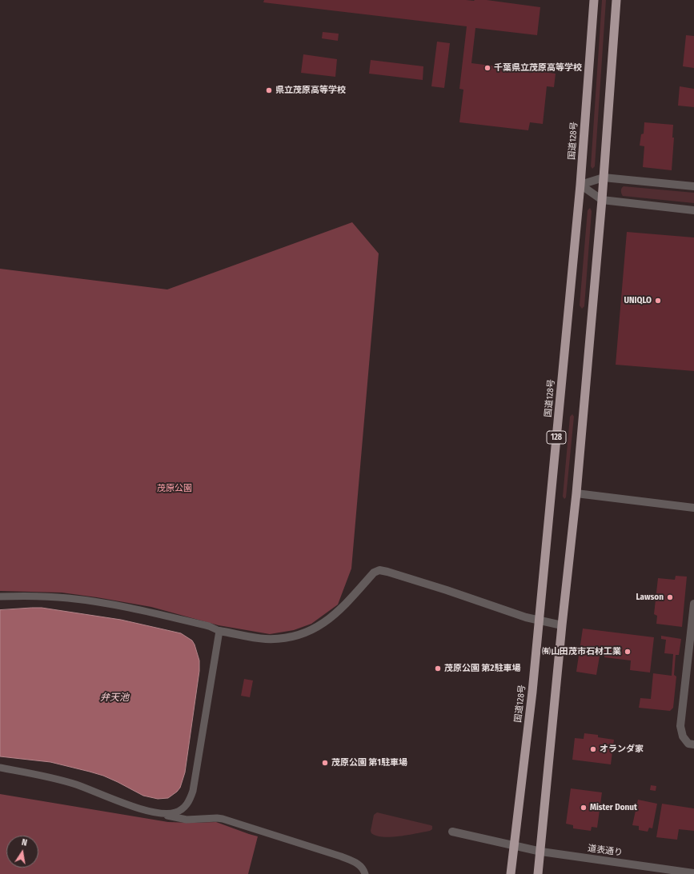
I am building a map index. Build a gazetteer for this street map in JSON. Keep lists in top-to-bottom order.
{
  "streets": {
    "highway": ["国道128号", "128"],
    "street": ["道表通り"]
  },
  "crossings": [
    ["国道128号", "道表通り"]
  ],
  "water": ["弁天池"],
  "parks": ["茂原公園"],
  "places": [
    "千葉県立茂原高等学校",
    "県立茂原高等学校",
    "UNIQLO",
    "Lawson",
    "㈲山田茂市石材工業",
    "茂原公園 第2駐車場",
    "オランダ家",
    "茂原公園 第1駐車場",
    "Mister Donut"
  ],
  "north": "top"
}
